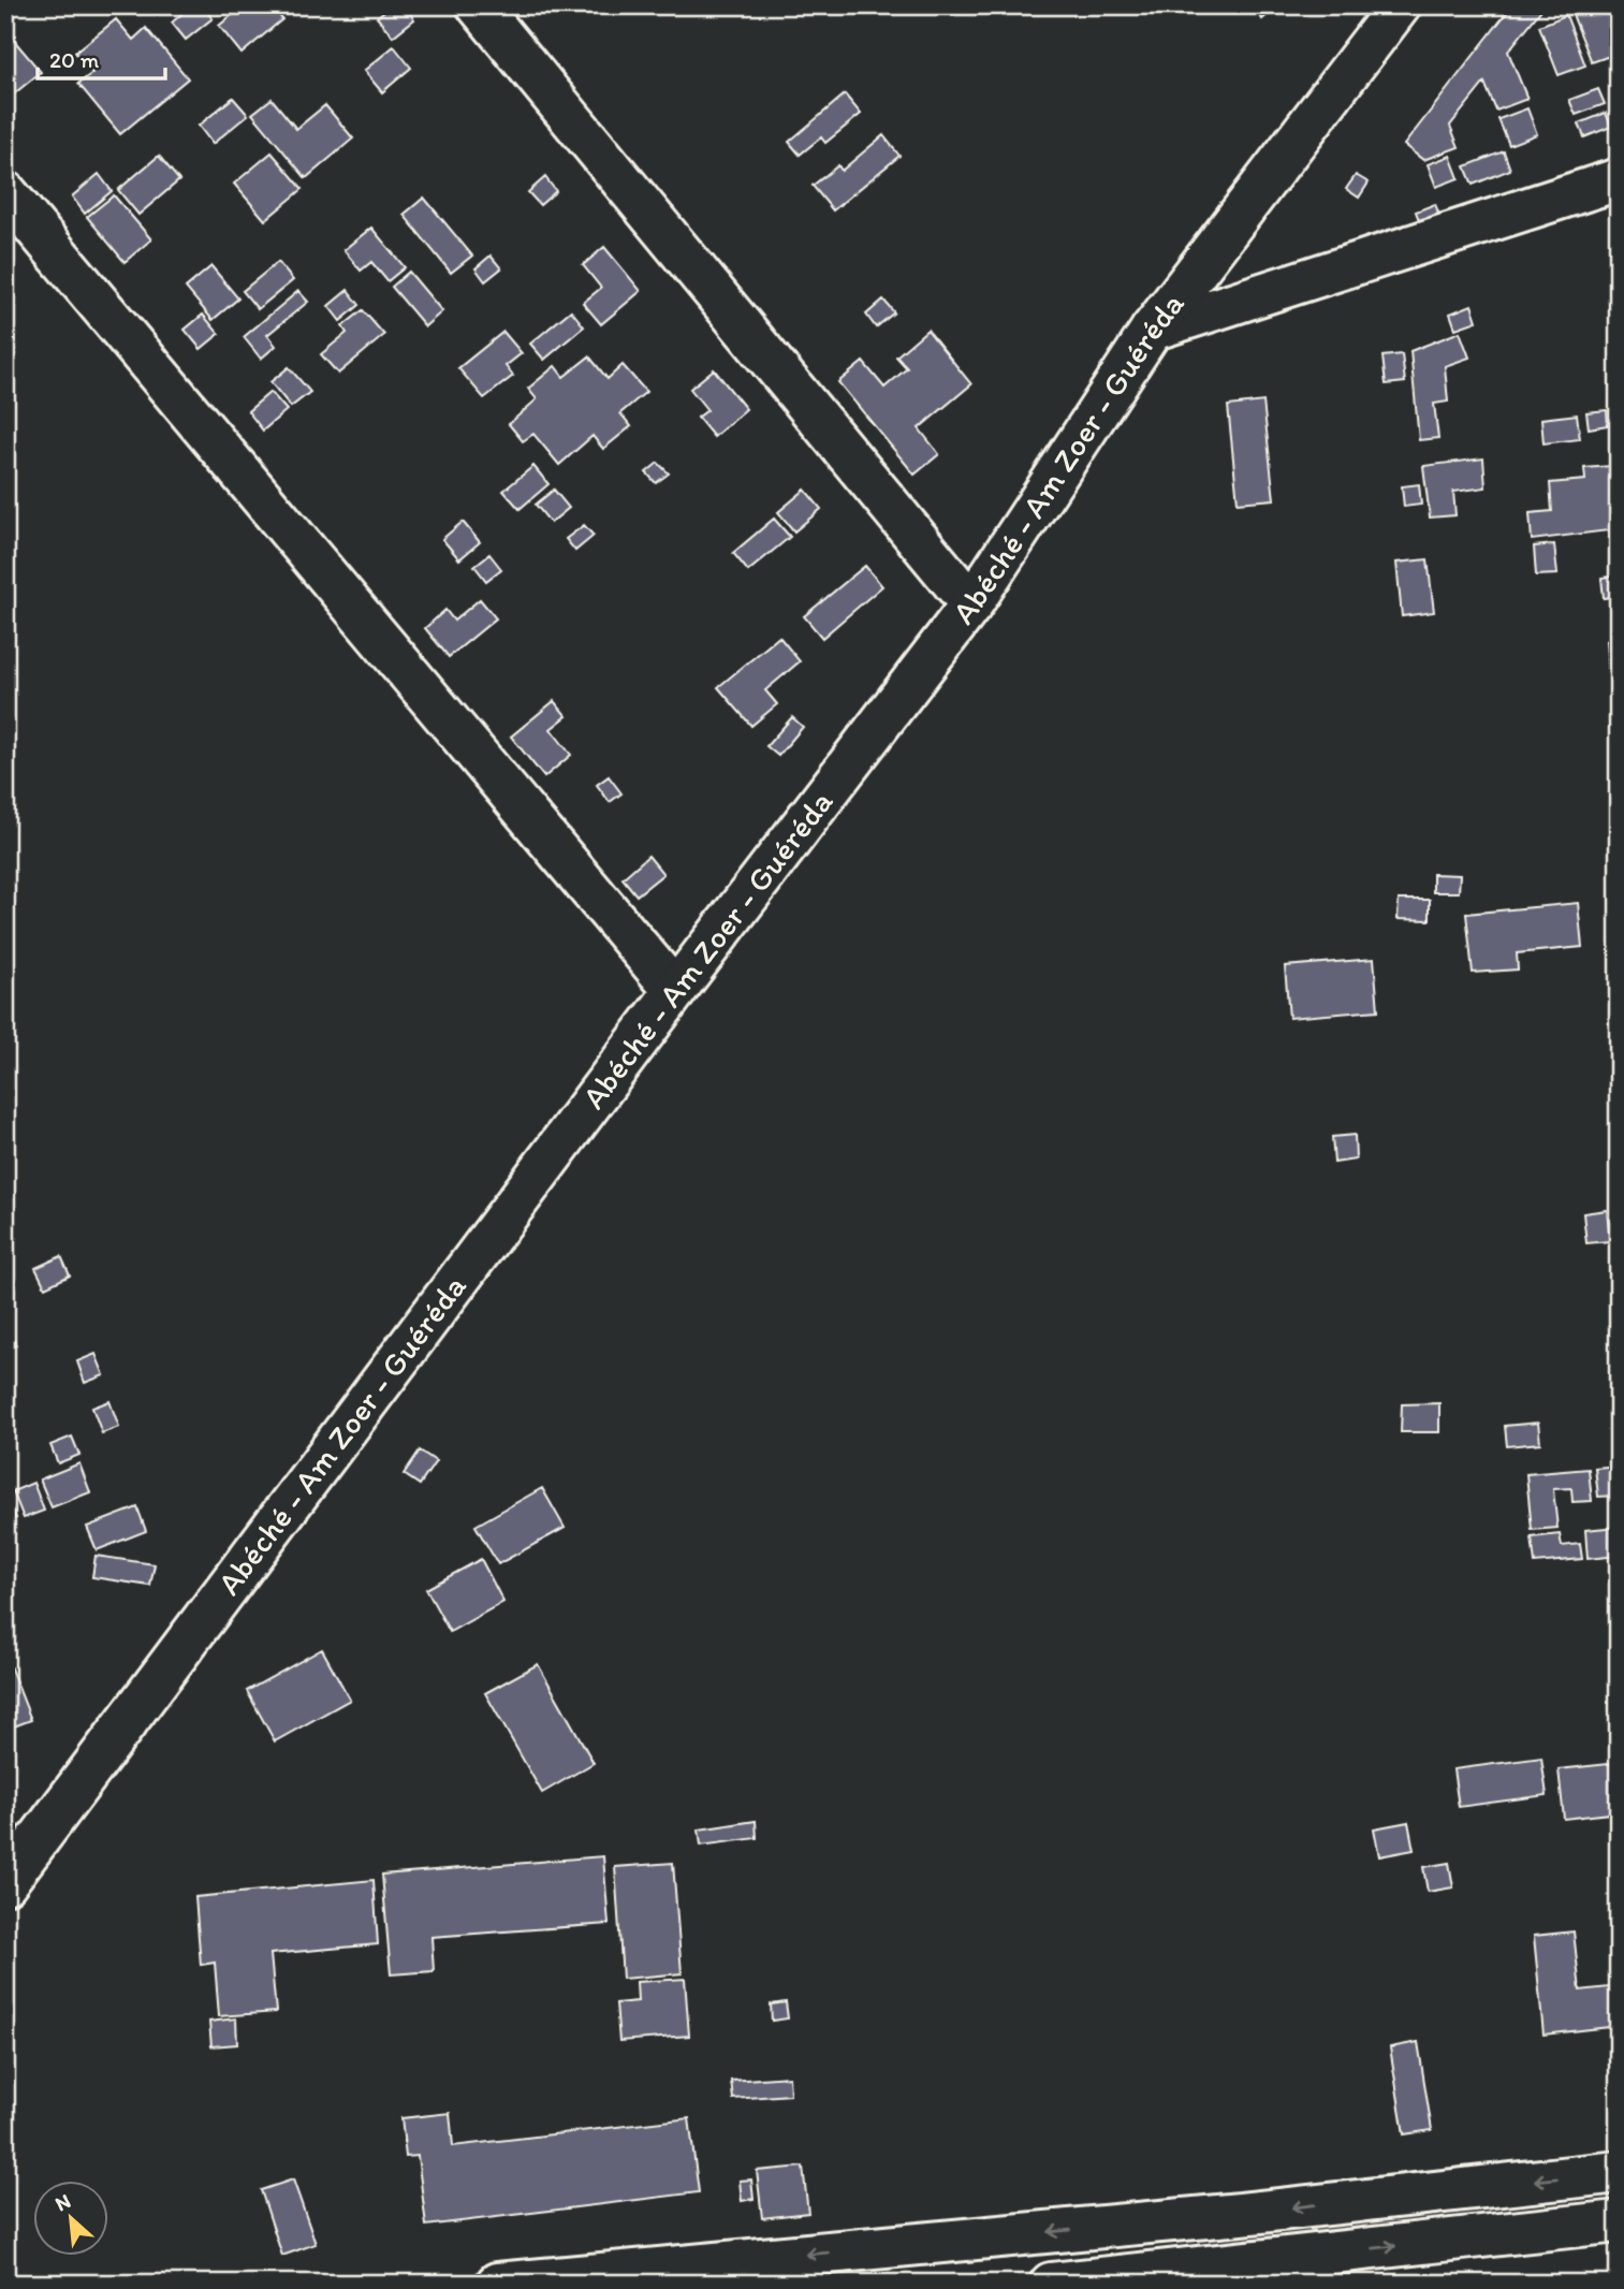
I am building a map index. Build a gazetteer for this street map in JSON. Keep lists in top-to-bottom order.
{
  "streets": {
    "main road": ["Abéché - Am Zoer - Guéréda"]
  },
  "scale_bar": "20 m",
  "north": "top left"
}
